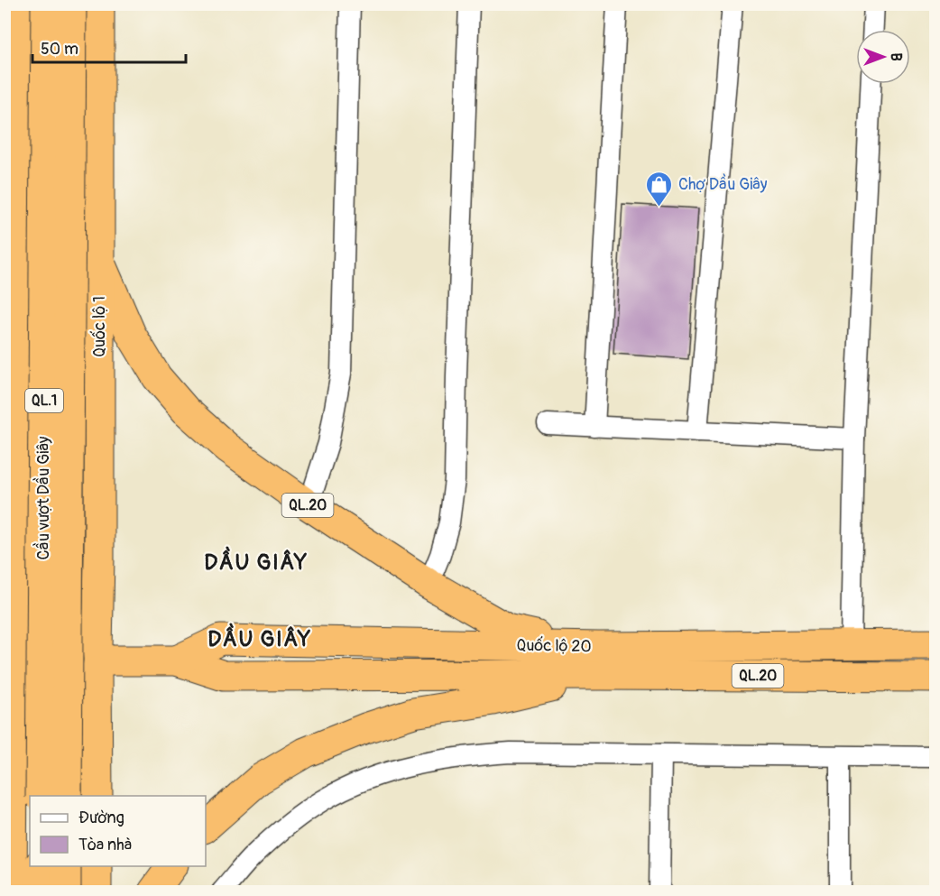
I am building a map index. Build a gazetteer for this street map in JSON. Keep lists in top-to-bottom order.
{
  "streets": {
    "highway": [
      "Quốc lộ 1",
      "QL.1",
      "Cầu vượt Dầu Giây",
      "QL.20",
      "Quốc lộ 20"
    ]
  },
  "crossings": [
    ["Quốc lộ 1", "QL.1"],
    ["Quốc lộ 1", "QL.20"],
    ["Quốc lộ 1", "Quốc lộ 20"],
    ["QL.1", "Quốc lộ 20"],
    ["QL.20", "Quốc lộ 20"]
  ],
  "districts": ["DẦU GIÂY", "DẦU GIÂY"],
  "places": {
    "shop": ["Chợ Dầu Giây"]
  },
  "legend": ["Đường", "Tòa nhà"],
  "scale_bar": "50 m",
  "north": "right"
}
